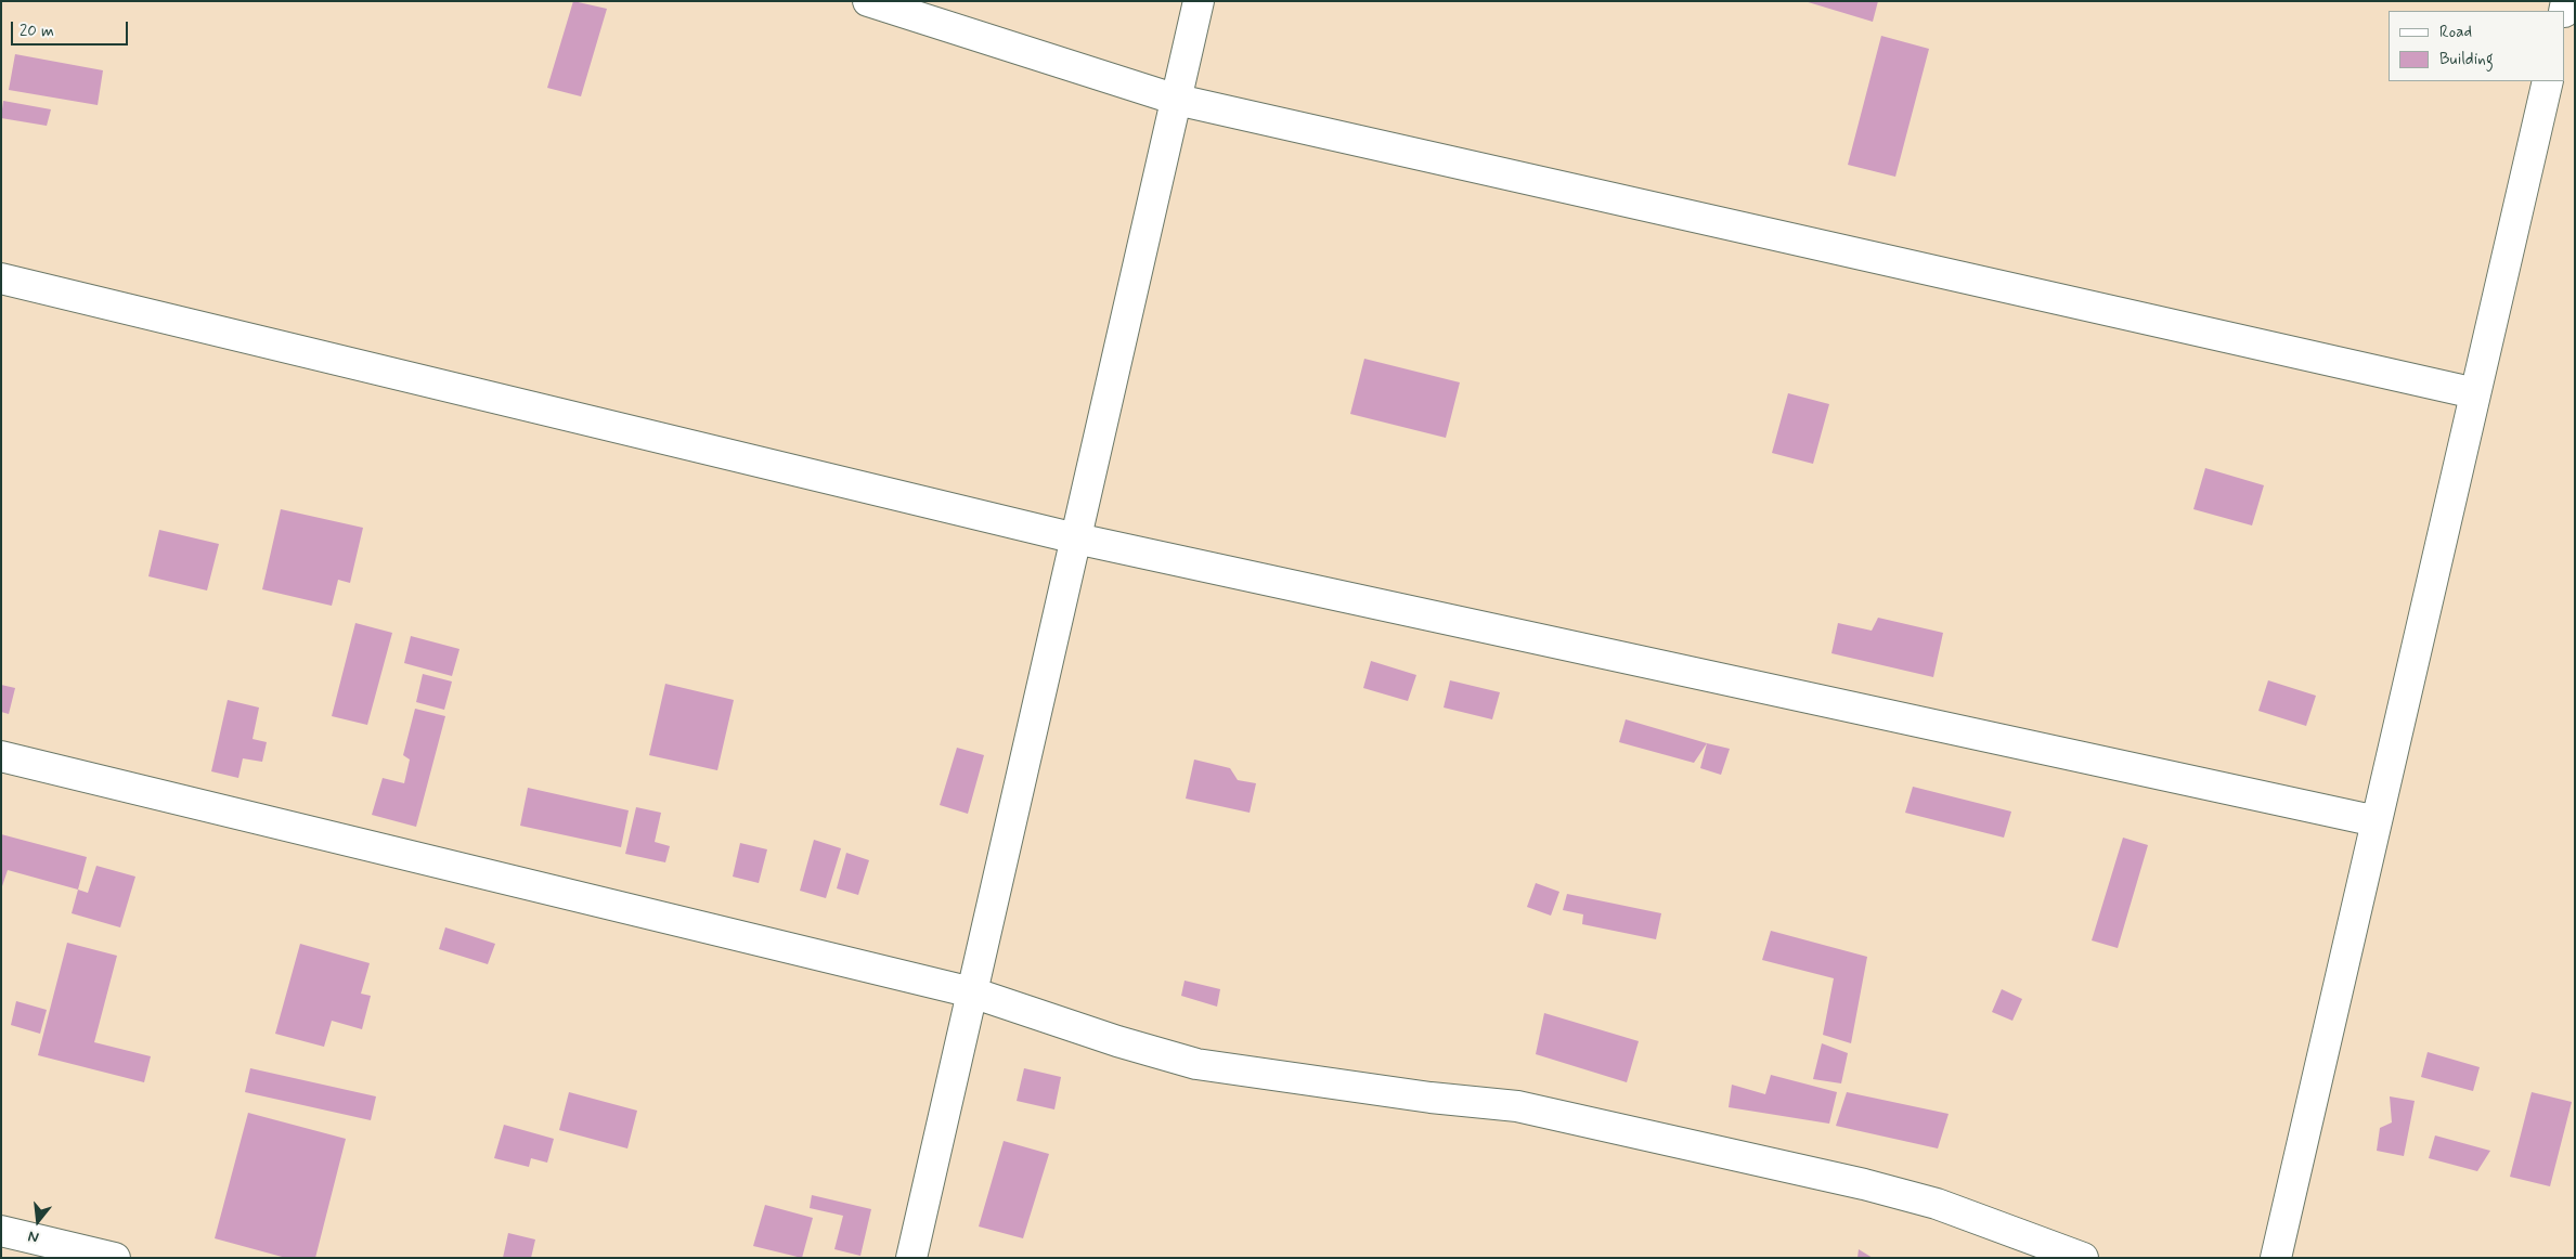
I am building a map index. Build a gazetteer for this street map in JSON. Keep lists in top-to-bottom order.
{
  "legend": ["Road", "Building"],
  "scale_bar": "20 m",
  "north": "bottom"
}
